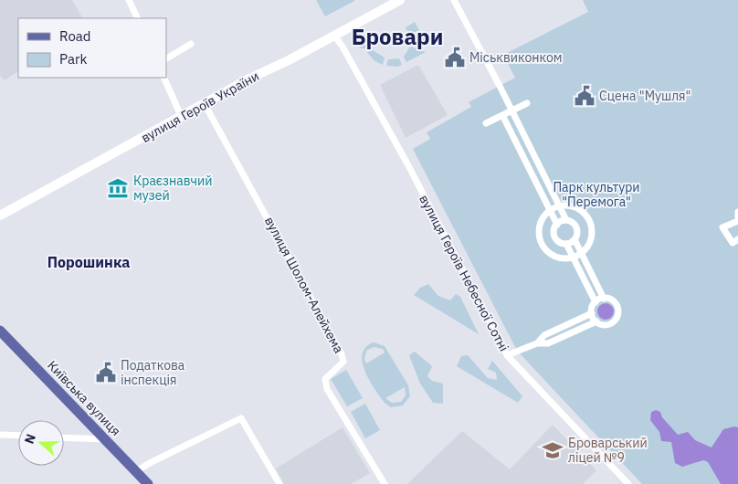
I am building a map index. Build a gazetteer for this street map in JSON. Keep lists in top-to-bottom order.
{
  "streets": {
    "main road": ["вулиця Героїв України", "Київська вулиця"],
    "street": ["вулиця Героїв Небесної Сотні", "вулиця Шолом-Алейхема"]
  },
  "crossings": [
    ["вулиця Героїв України", "вулиця Героїв Небесної Сотні"],
    ["вулиця Героїв України", "вулиця Шолом-Алейхема"]
  ],
  "districts": ["Бровари", "Порошинка"],
  "parks": ["Парк культури \"Перемога\""],
  "places": {
    "public building": ["Міськвиконком", "Сцена \"Мушля\"", "Податкова інспекція"],
    "museum": ["Краєзнавчий музей"],
    "school or university": ["Броварський ліцей №9"]
  },
  "legend": ["Road", "Park"],
  "north": "left"
}
